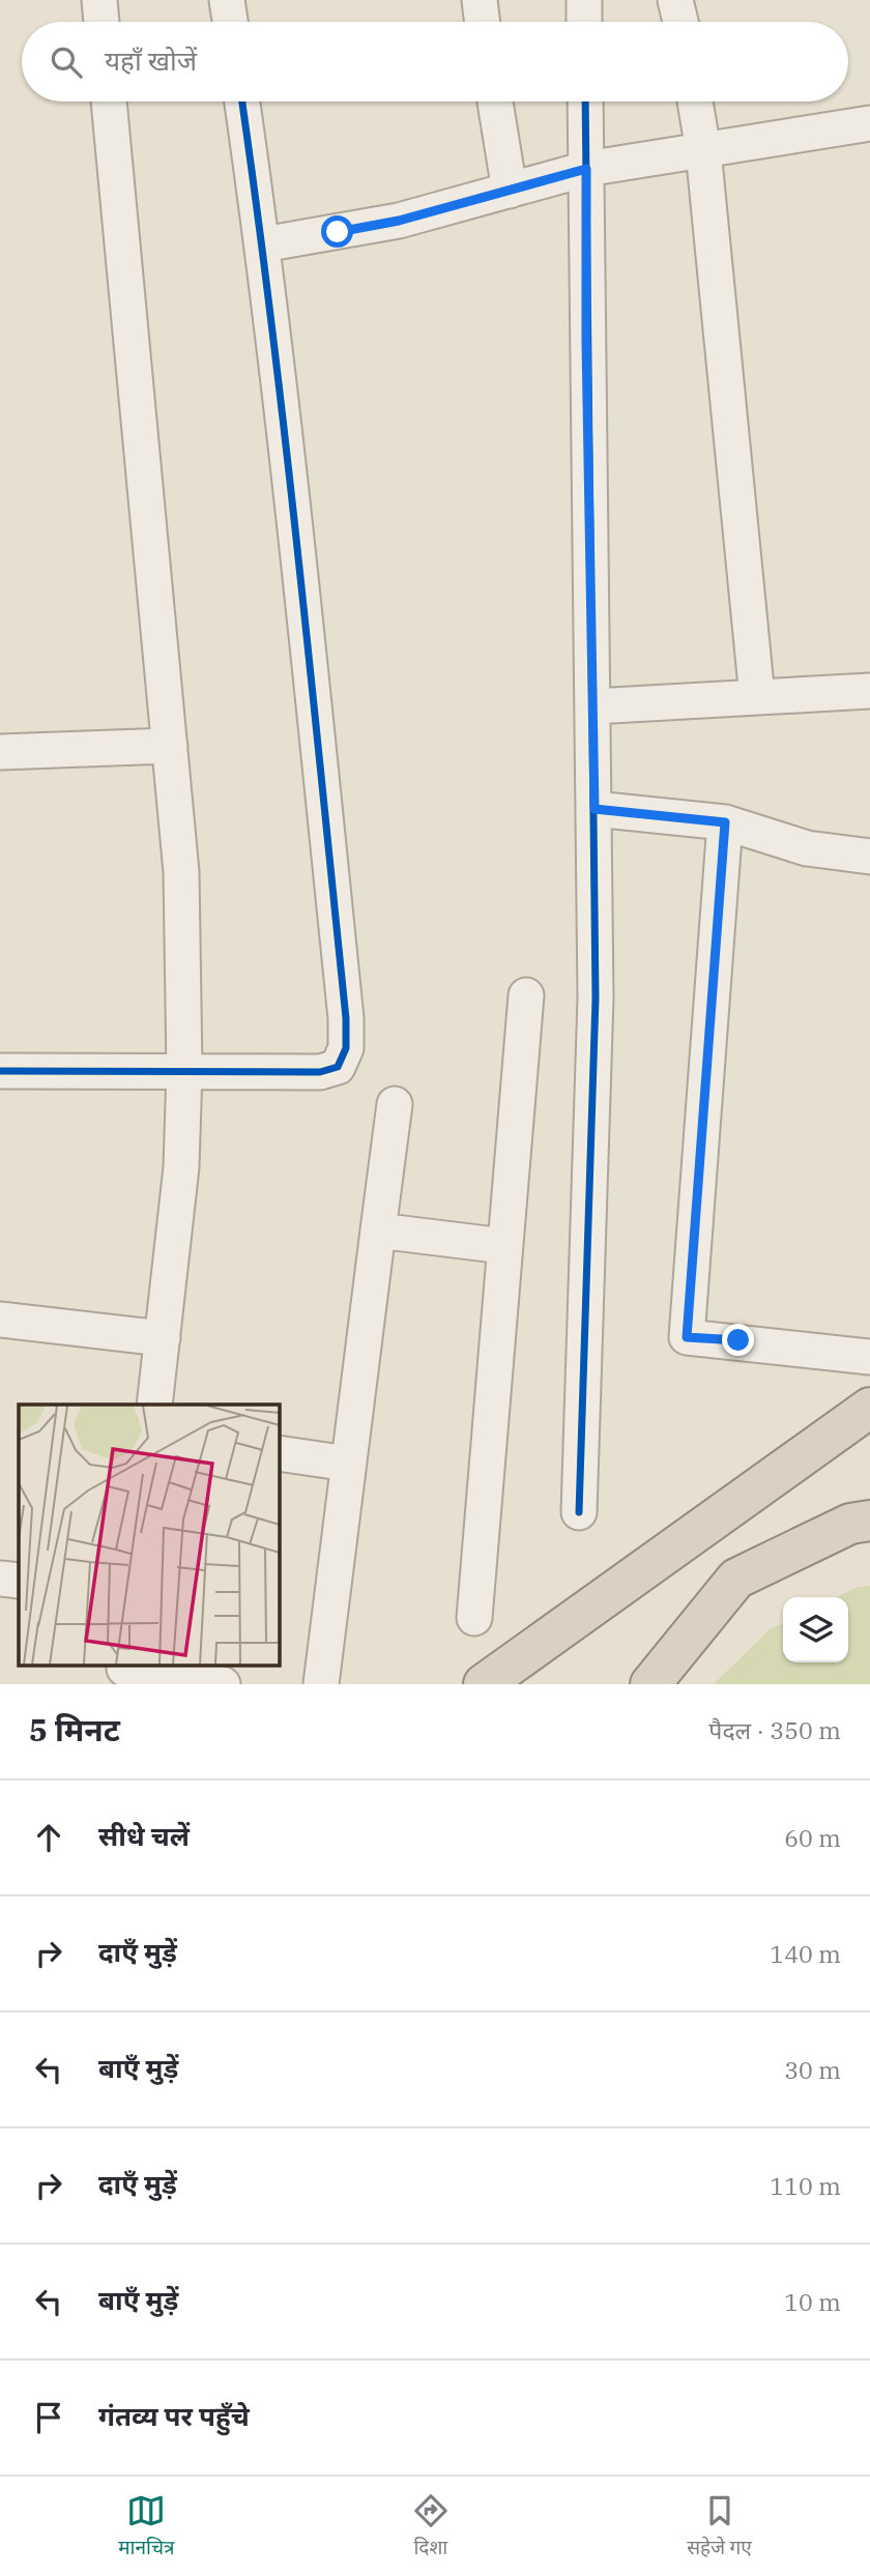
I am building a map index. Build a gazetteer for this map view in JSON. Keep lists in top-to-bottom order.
{
  "page": {
    "search": "यहाँ खोजें",
    "heading": ["5 मिनट", "पैदल · 350 m"],
    "list": [
      ["सीधे चलें", "60 m"],
      ["दाएँ मुड़ें", "140 m"],
      ["बाएँ मुड़ें", "30 m"],
      ["दाएँ मुड़ें", "110 m"],
      ["बाएँ मुड़ें", "10 m"],
      "गंतव्य पर पहुँचे"
    ],
    "nav": ["मानचित्र", "दिशा", "सहेजे गए"]
  }
}
